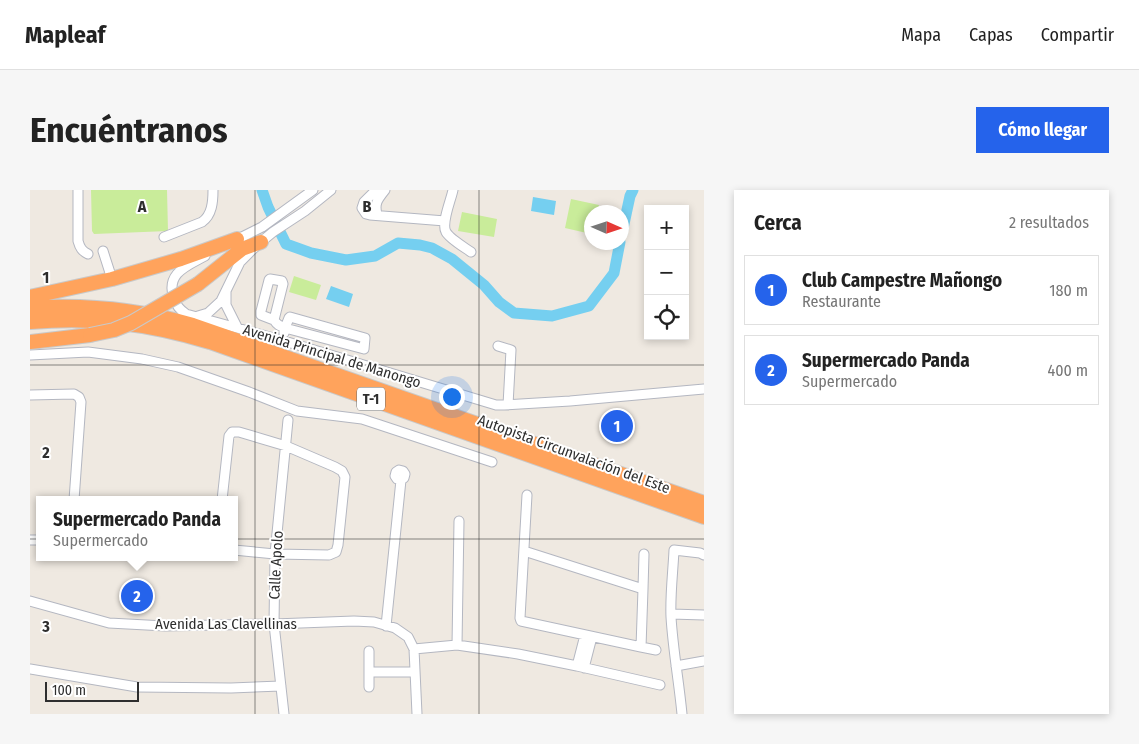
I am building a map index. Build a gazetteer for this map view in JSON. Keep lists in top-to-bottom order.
{
  "streets": {
    "highway": ["T-1", "Autopista Circunvalación del Este"],
    "street": ["Avenida Principal de Manongo", "Calle Apolo", "Avenida Las Clavellinas"]
  },
  "crossings": [
    ["Calle Apolo", "Avenida Las Clavellinas"]
  ],
  "scale_bar": "100 m",
  "north": "right",
  "page": {
    "header": "Mapleaf",
    "nav": ["Mapa", "Capas", "Compartir"],
    "buttons": "Cómo llegar",
    "title": "Encuéntranos",
    "heading": ["Cerca", "2 resultados"],
    "map_buttons": ["+", "−"],
    "list": [
      {
        "mark": "1",
        "name": "Club Campestre Mañongo",
        "note": "Restaurante",
        "value": "180 m"
      },
      {
        "mark": "2",
        "name": "Supermercado Panda",
        "note": "Supermercado",
        "value": "400 m"
      }
    ],
    "pins": ["1", "2"],
    "popup": ["Supermercado Panda", "Supermercado"],
    "scale": "100 m"
  },
  "grid": {
    "columns": ["A", "B"],
    "rows": ["1", "2", "3"]
  }
}
